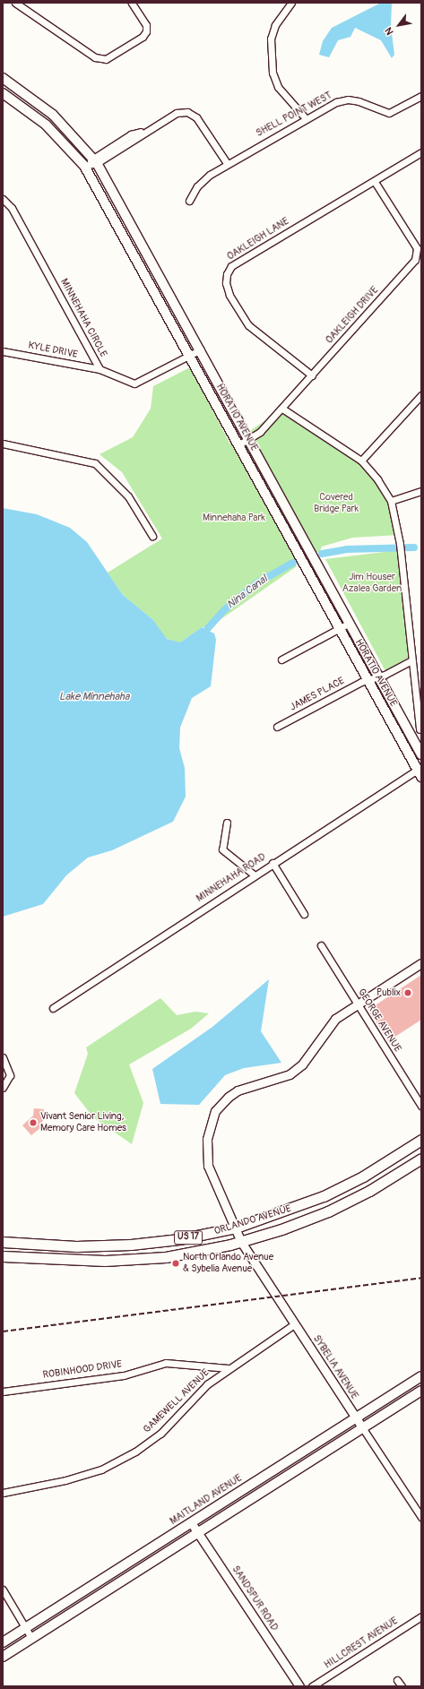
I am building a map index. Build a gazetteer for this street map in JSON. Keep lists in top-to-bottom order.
{
  "streets": {
    "main road": [
      "HORATIO AVENUE",
      "ORLANDO AVENUE",
      "US 17",
      "MAITLAND AVENUE"
    ],
    "street": [
      "SHELL POINT WEST",
      "OAKLEIGH LANE",
      "OAKLEIGH DRIVE",
      "MINNEHAHA CIRCLE",
      "KYLE DRIVE",
      "JAMES PLACE",
      "MINNEHAHA ROAD",
      "GEORGE AVENUE",
      "SYBELIA AVENUE",
      "ROBINHOOD DRIVE",
      "GAMEWELL AVENUE",
      "SANDSPUR ROAD",
      "HILLCREST AVENUE"
    ]
  },
  "crossings": [
    ["OAKLEIGH LANE", "OAKLEIGH DRIVE"],
    ["OAKLEIGH DRIVE", "HORATIO AVENUE"],
    ["MINNEHAHA CIRCLE", "KYLE DRIVE"],
    ["MINNEHAHA CIRCLE", "HORATIO AVENUE"],
    ["HORATIO AVENUE", "JAMES PLACE"],
    ["HORATIO AVENUE", "MINNEHAHA ROAD"],
    ["GEORGE AVENUE", "SYBELIA AVENUE"],
    ["ORLANDO AVENUE", "SYBELIA AVENUE"],
    ["SYBELIA AVENUE", "GAMEWELL AVENUE"],
    ["SYBELIA AVENUE", "MAITLAND AVENUE"],
    ["ROBINHOOD DRIVE", "GAMEWELL AVENUE"],
    ["MAITLAND AVENUE", "SANDSPUR ROAD"]
  ],
  "water": ["Nina Canal", "Lake Minnehaha"],
  "parks": ["Covered Bridge Park", "Minnehaha Park", "Jim Houser Azalea Garden"],
  "places": ["Publix", "Vivant Senior Living, Memory Care Homes", "North Orlando Avenue & Sybelia Avenue"],
  "north": "bottom left"
}
